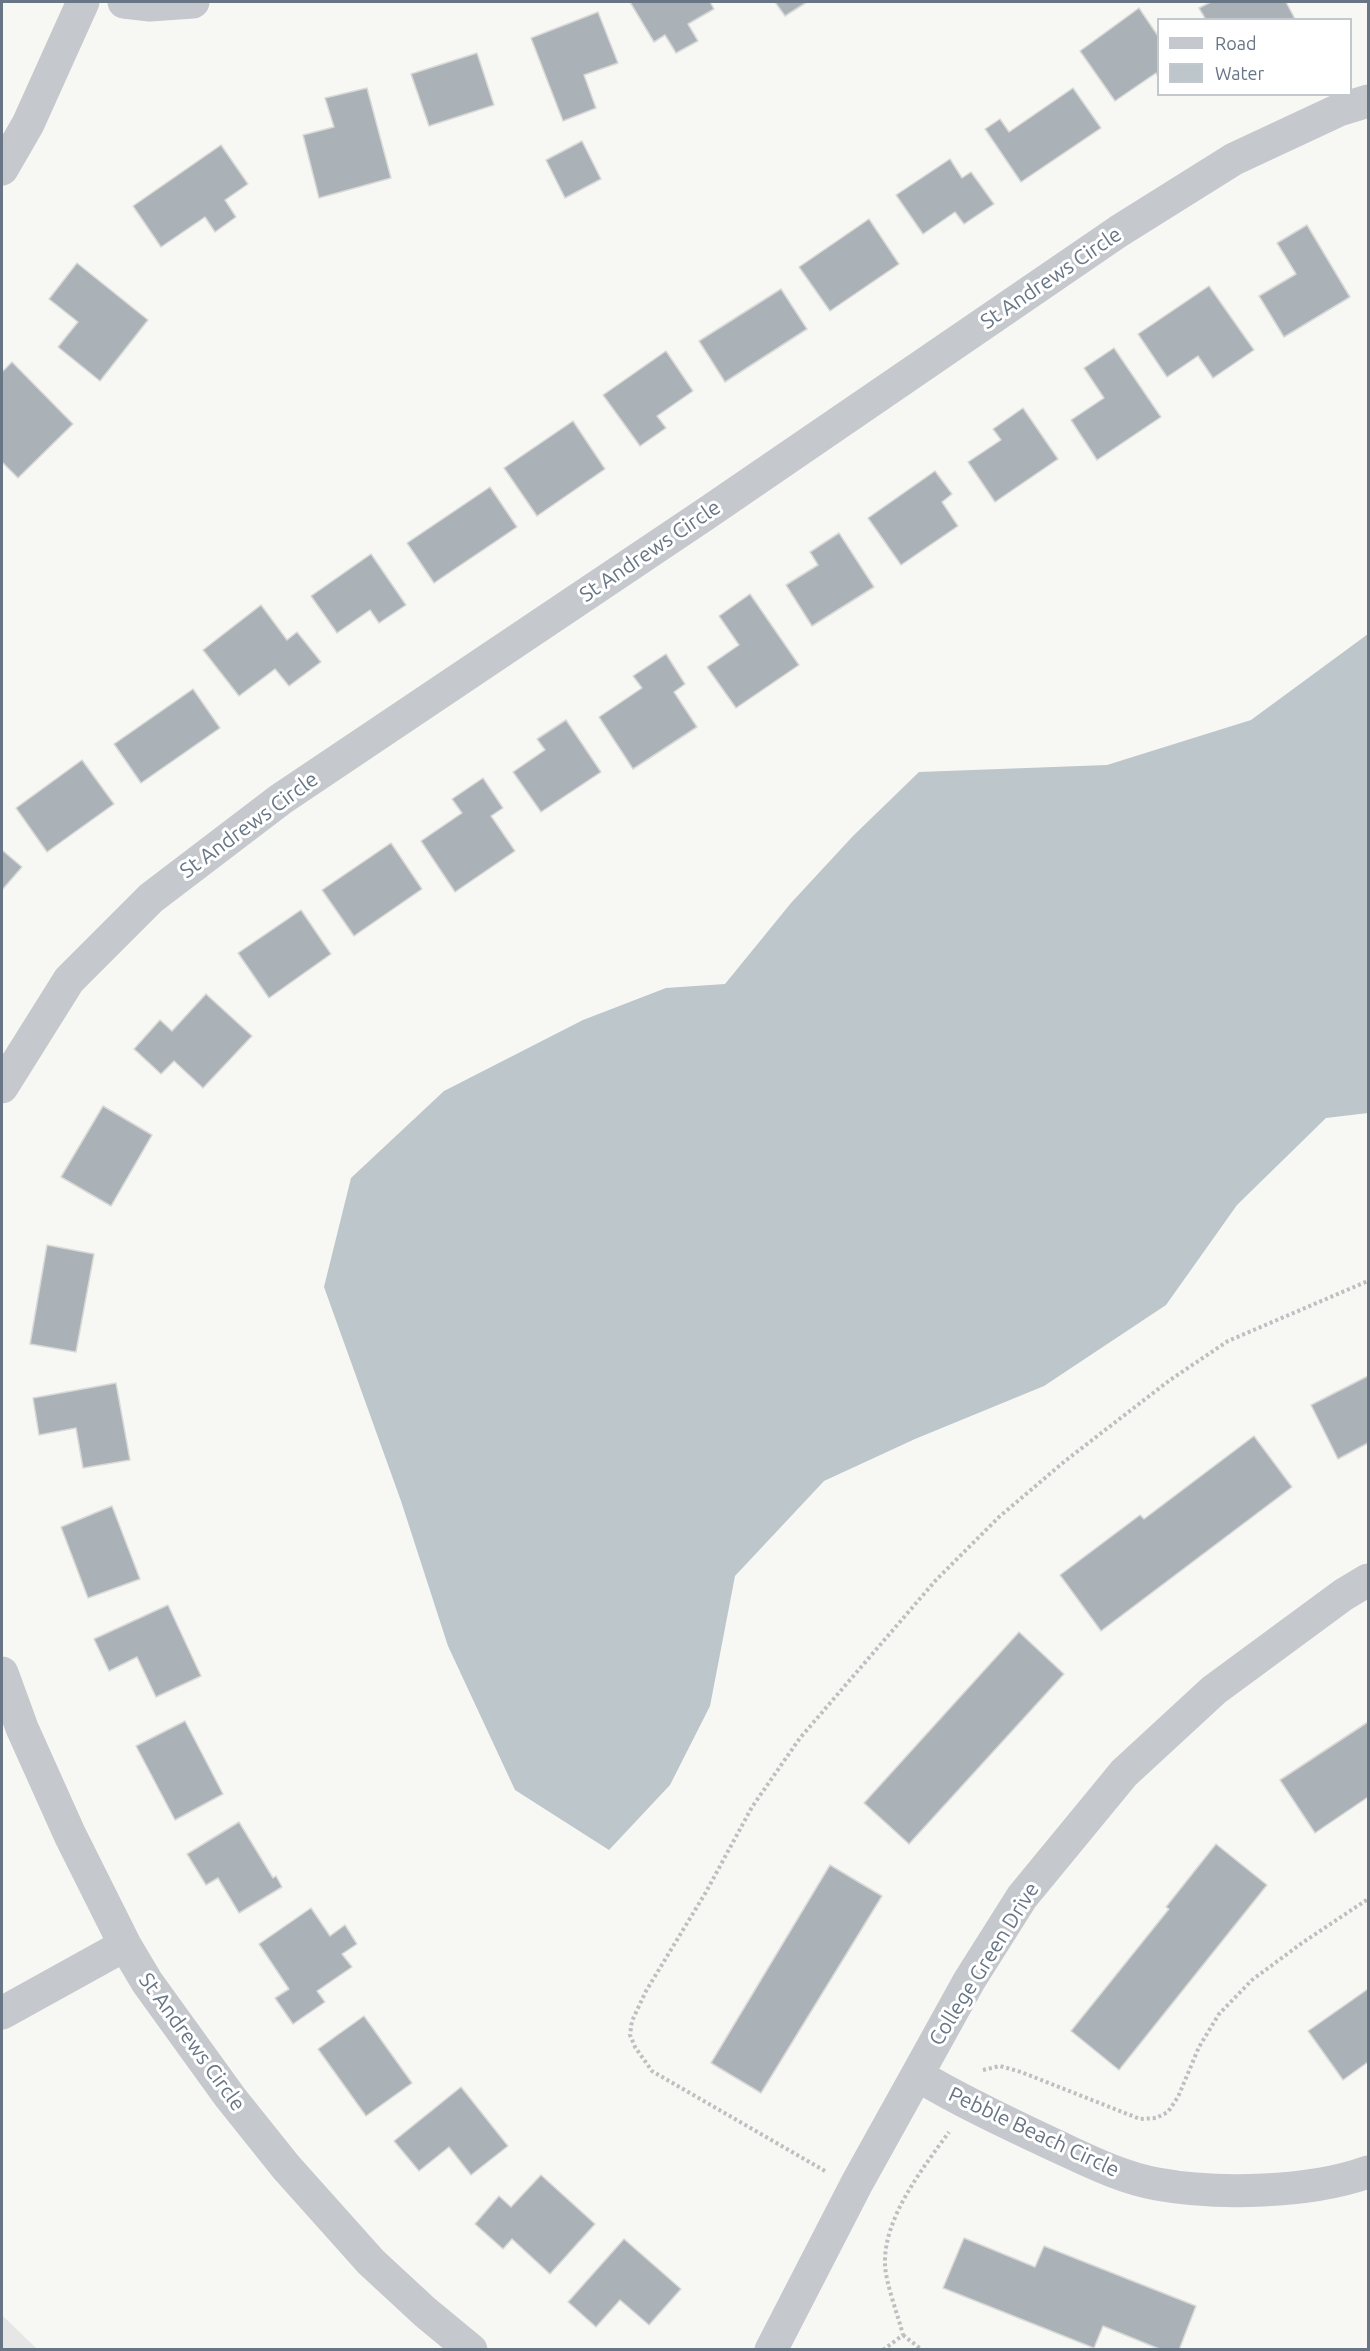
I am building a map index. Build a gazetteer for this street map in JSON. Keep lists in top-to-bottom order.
{
  "streets": {
    "street": ["St Andrews Circle", "College Green Drive", "Pebble Beach Circle"]
  },
  "crossings": [
    ["College Green Drive", "Pebble Beach Circle"]
  ],
  "legend": ["Road", "Water"]
}
